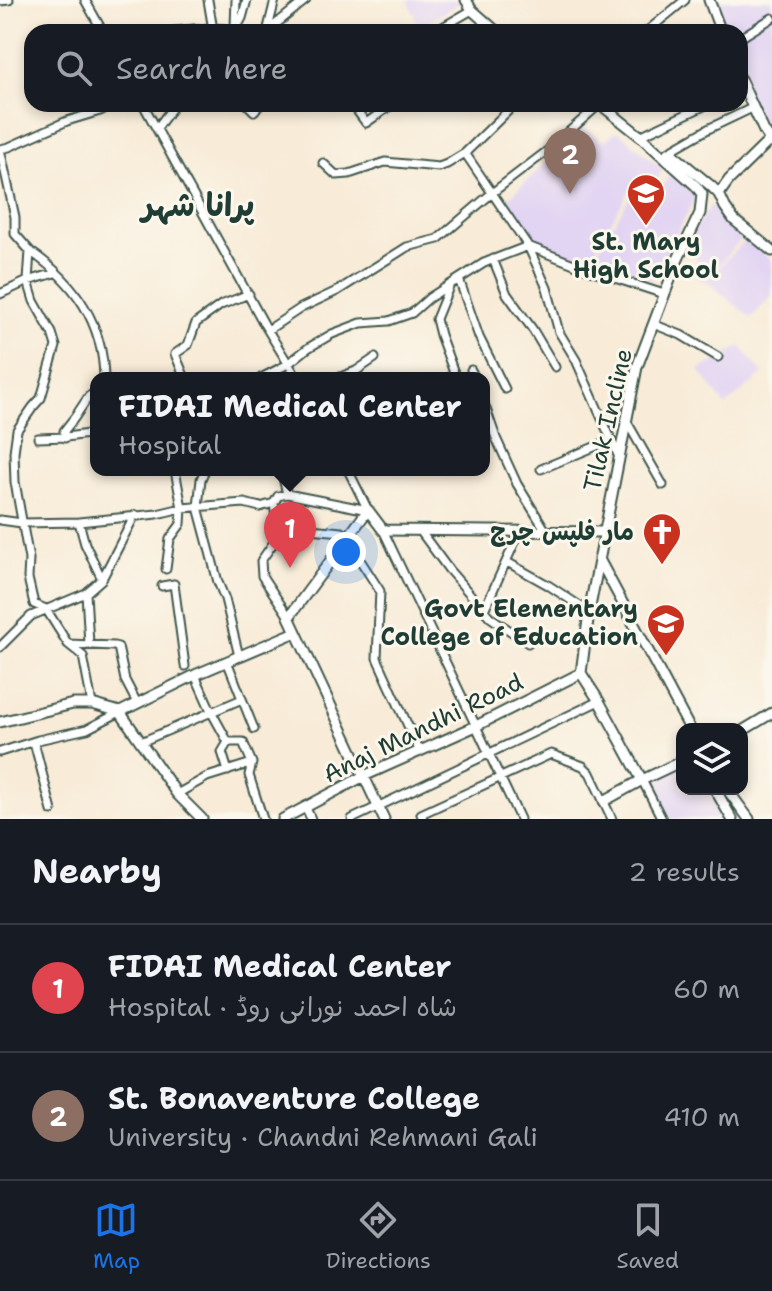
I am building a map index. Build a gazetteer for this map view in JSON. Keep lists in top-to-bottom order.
{
  "streets": {
    "street": ["Tilak Incline", "Anaj Mandhi Road"]
  },
  "crossings": [
    ["Tilak Incline", "Anaj Mandhi Road"]
  ],
  "districts": ["پرانا شہر"],
  "places": {
    "school or university": ["St. Mary High School", "Govt Elementary College of Education"],
    "church": ["مار فلپس چرچ"]
  },
  "page": {
    "search": "Search here",
    "pins": ["2", "1"],
    "popup": ["FIDAI Medical Center", "Hospital"],
    "heading": ["Nearby", "2 results"],
    "list": [
      {
        "mark": "1",
        "name": "FIDAI Medical Center",
        "note": "Hospital · شاہ احمد نورانی روڈ",
        "value": "60 m"
      },
      {
        "mark": "2",
        "name": "St. Bonaventure College",
        "note": "University · Chandni Rehmani Gali",
        "value": "410 m"
      }
    ],
    "nav": ["Map", "Directions", "Saved"]
  }
}
